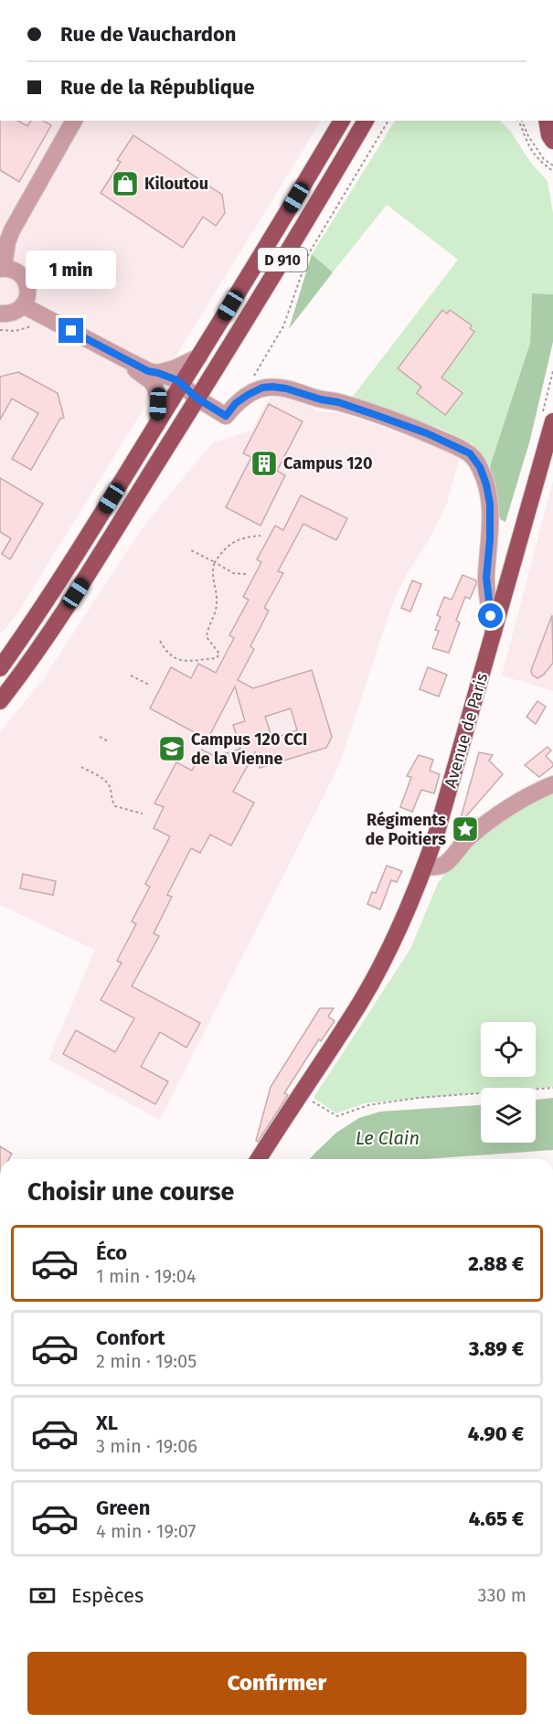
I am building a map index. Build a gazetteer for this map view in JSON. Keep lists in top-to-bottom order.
{
  "streets": {
    "main road": ["D 910", "Avenue de Paris"]
  },
  "water": ["Le Clain"],
  "places": {
    "shop": ["Kiloutou"],
    "building": ["Campus 120"],
    "school or university": ["Campus 120 CCI de la Vienne"],
    "place": ["Régiments de Poitiers"]
  },
  "page": {
    "banner": ["Rue de Vauchardon", "Rue de la République"],
    "bubble": "1 min",
    "heading": "Choisir une course",
    "list": [
      {
        "name": "Éco",
        "note": "1 min · 19:04",
        "value": "2.88 €"
      },
      {
        "name": "Confort",
        "note": "2 min · 19:05",
        "value": "3.89 €"
      },
      {
        "name": "XL",
        "note": "3 min · 19:06",
        "value": "4.90 €"
      },
      {
        "name": "Green",
        "note": "4 min · 19:07",
        "value": "4.65 €"
      }
    ],
    "pay": ["Espèces", "330 m"],
    "buttons": "Confirmer"
  }
}
